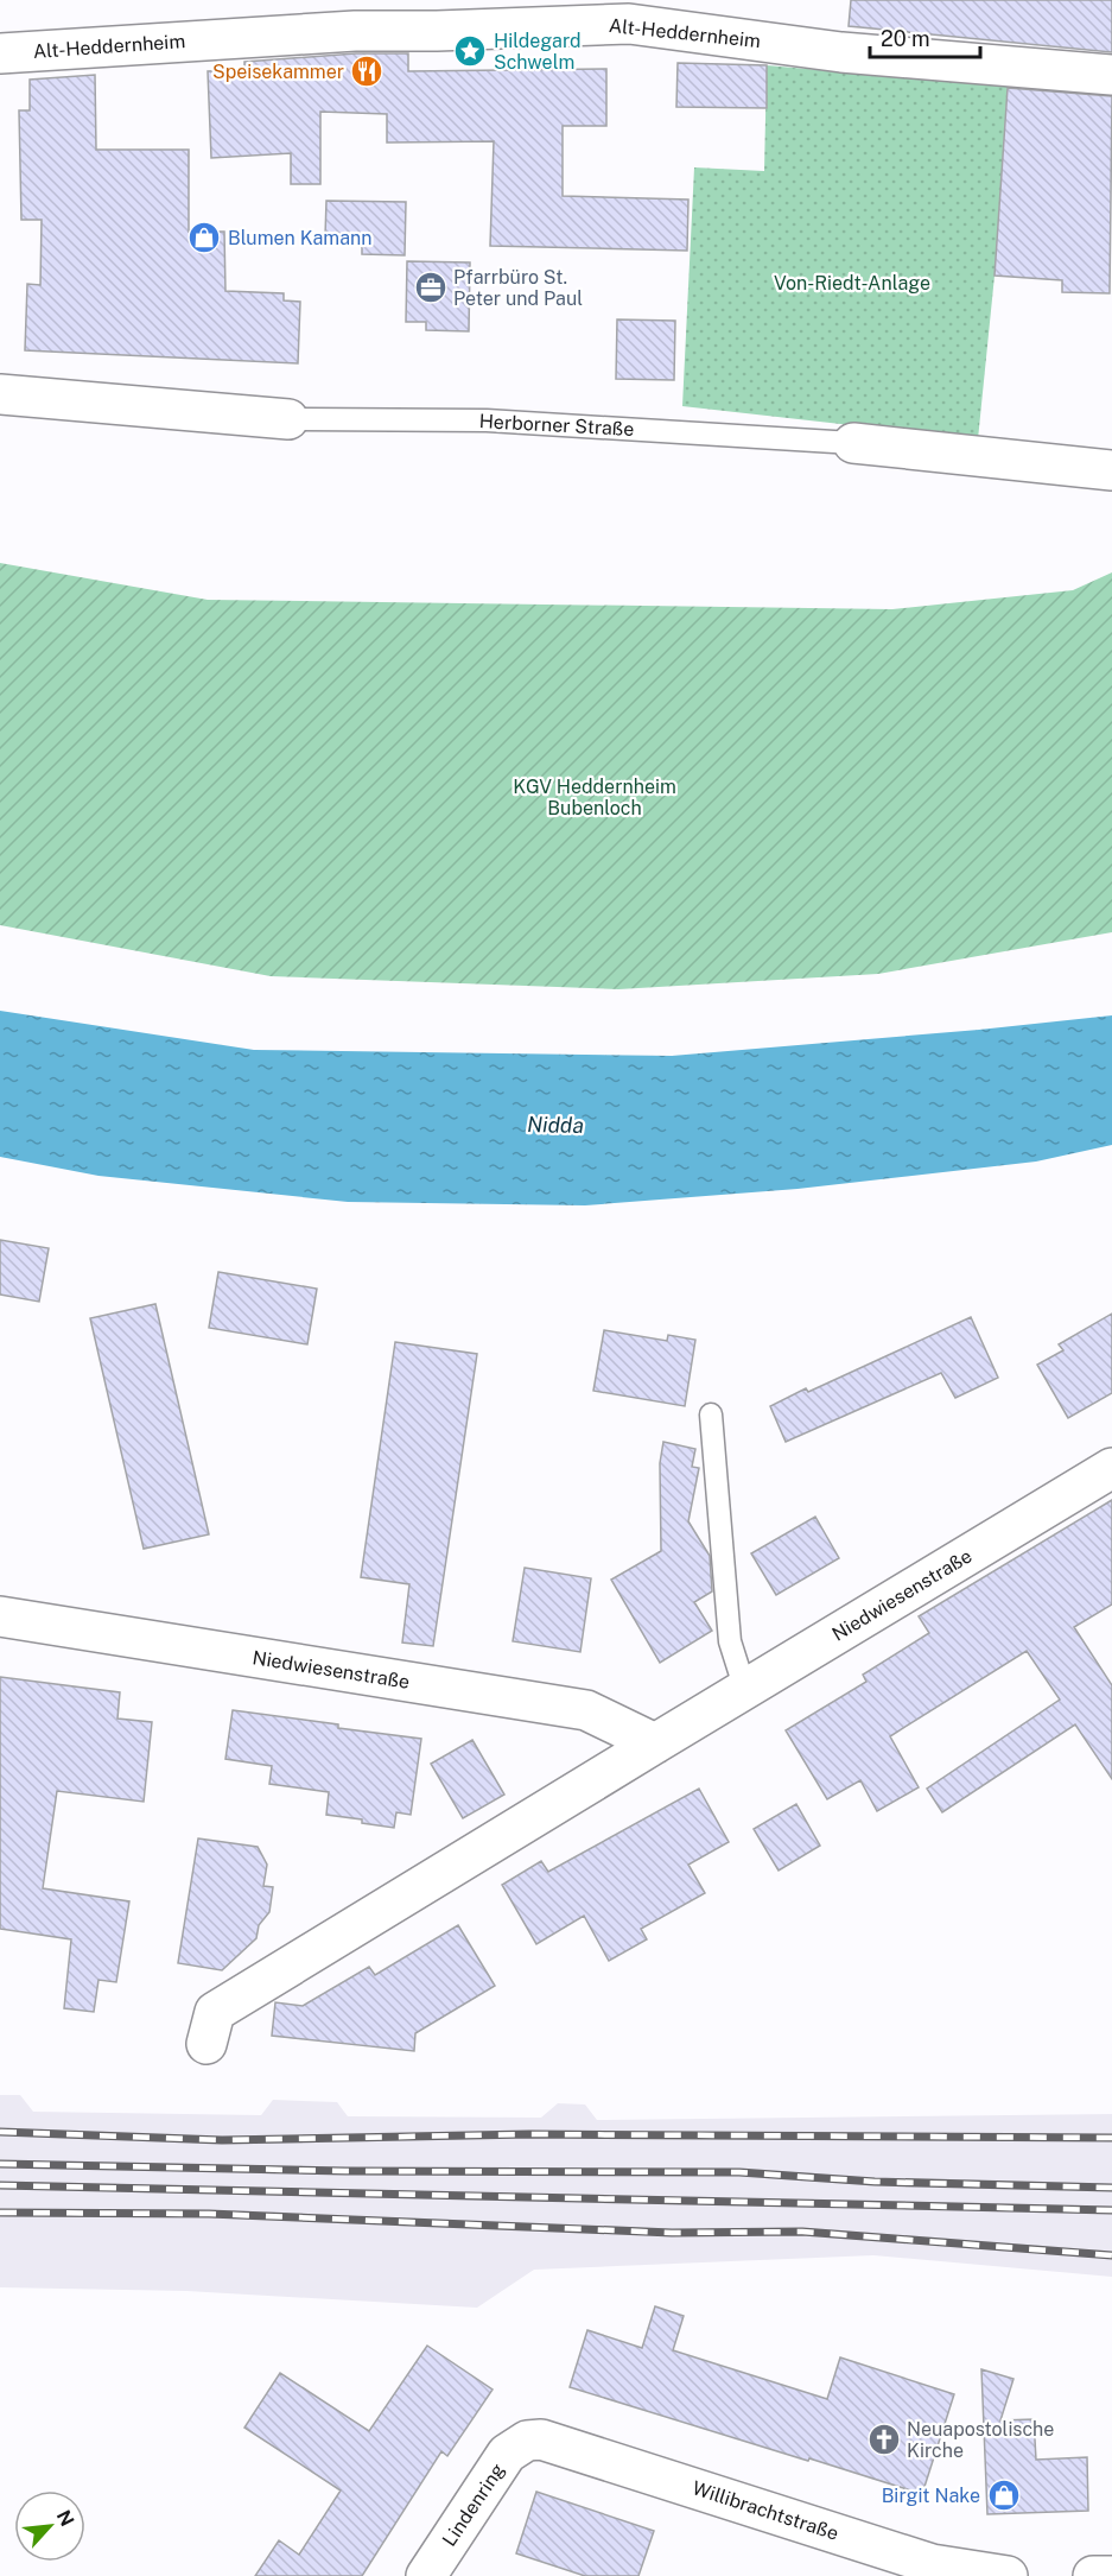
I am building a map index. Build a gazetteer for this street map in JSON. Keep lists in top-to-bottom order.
{
  "streets": {
    "street": [
      "Alt-Heddernheim",
      "Herborner Straße",
      "Niedwiesenstraße",
      "Lindenring",
      "Willibrachtstraße"
    ]
  },
  "crossings": [
    ["Lindenring", "Willibrachtstraße"]
  ],
  "water": ["Nidda"],
  "parks": ["Von-Riedt-Anlage", "KGV Heddernheim Bubenloch"],
  "places": {
    "place": ["Hildegard Schwelm"],
    "restaurant": ["Speisekammer"],
    "shop": ["Blumen Kamann", "Birgit Nake"],
    "office": ["Pfarrbüro St. Peter und Paul"],
    "church": ["Neuapostolische Kirche"]
  },
  "scale_bar": "20 m",
  "north": "top right"
}
